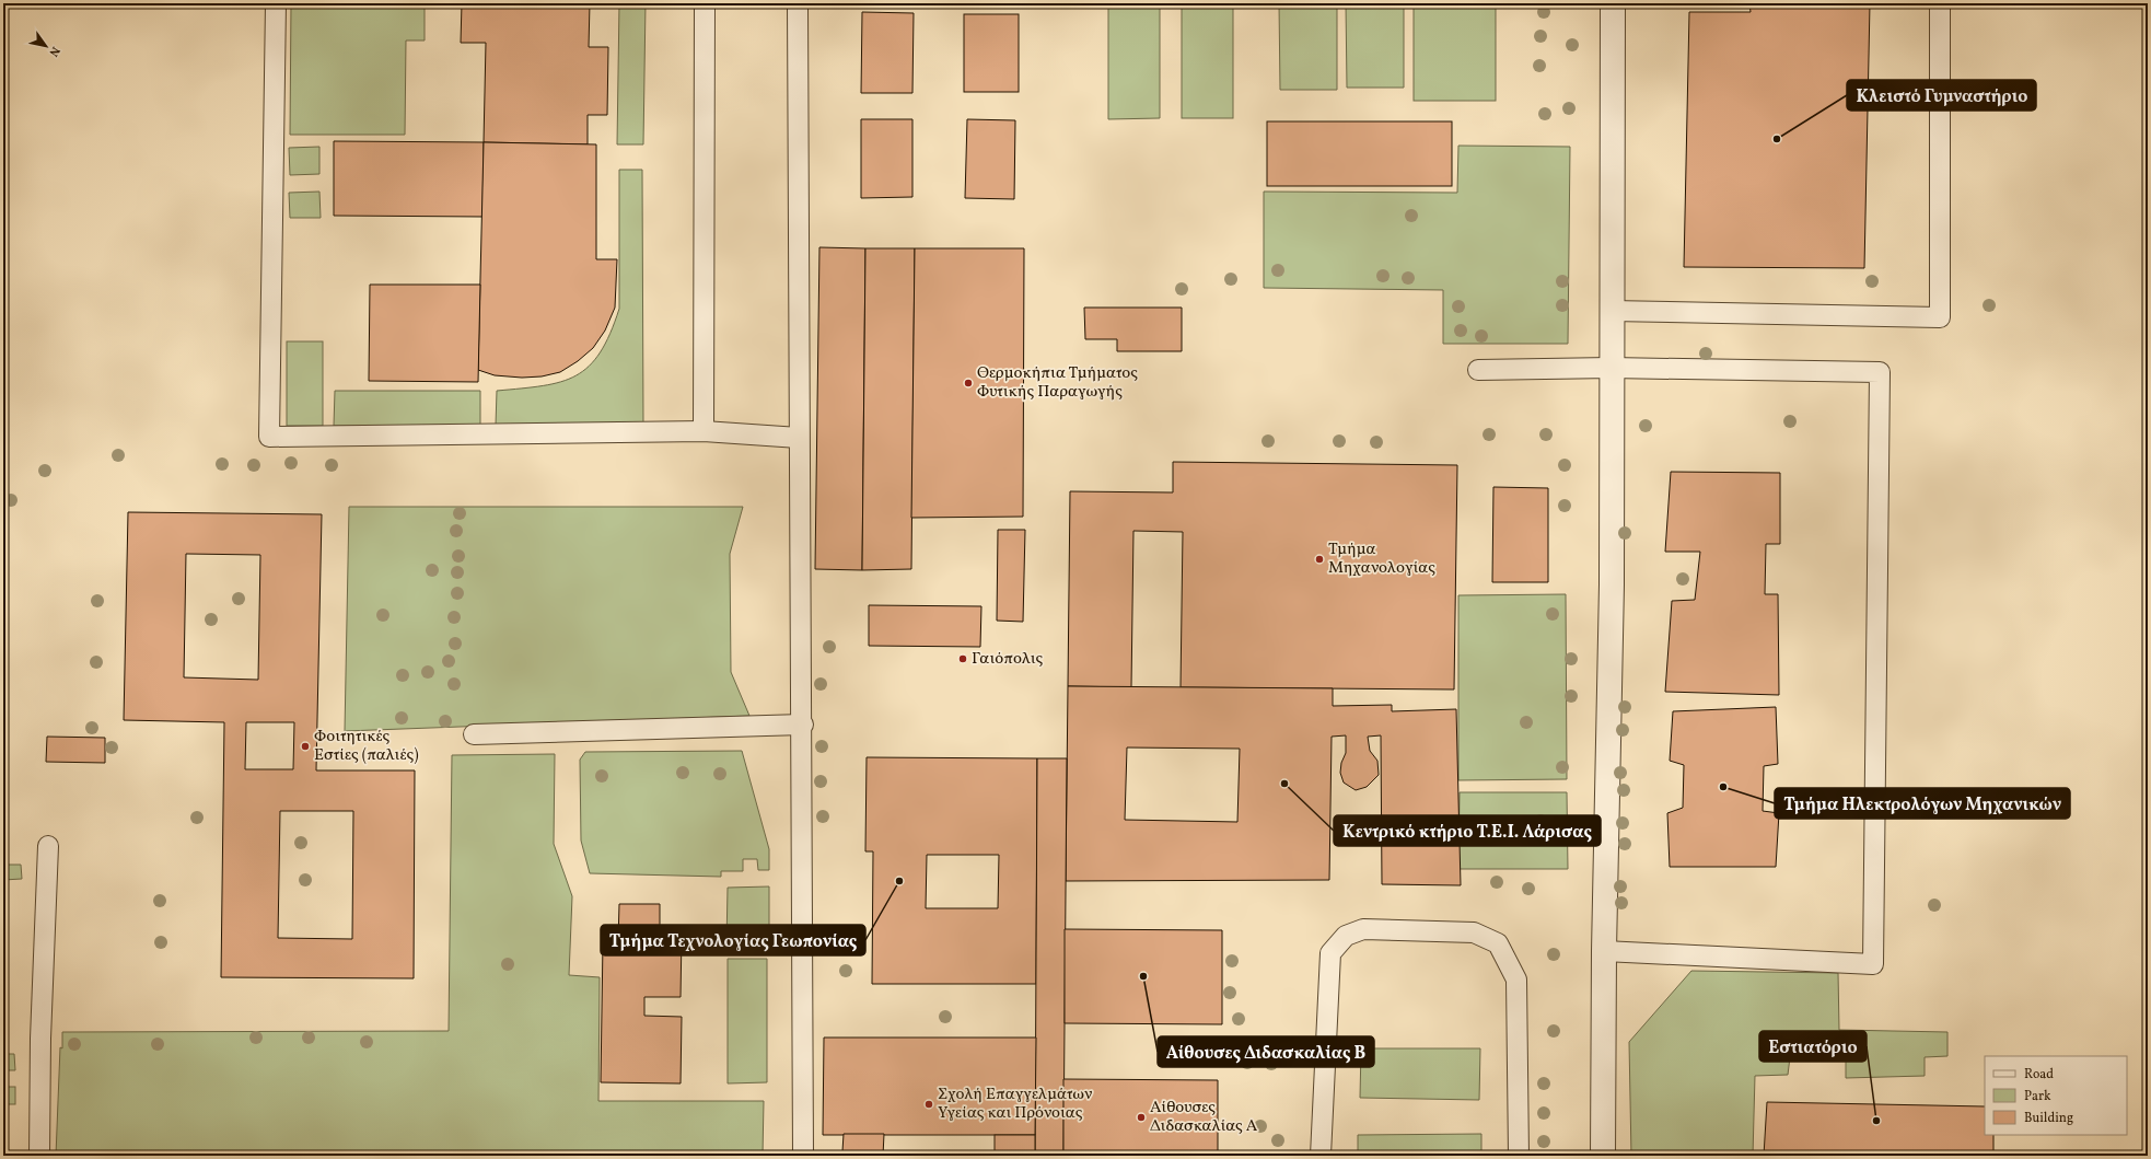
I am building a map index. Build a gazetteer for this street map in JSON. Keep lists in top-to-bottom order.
{
  "places": [
    "Κλειστό Γυμναστήριο",
    "Θερμοκήπια Τμήματος Φυτικής Παραγωγής",
    "Τμήμα Μηχανολογίας",
    "Γαιόπολις",
    "Φοιτητικές Εστίες (παλιές)",
    "Κεντρικό κτήριο Τ.Ε.Ι. Λάρισας",
    "Τμήμα Ηλεκτρολόγων Μηχανικών",
    "Τμήμα Τεχνολογίας Γεωπονίας",
    "Αίθουσες Διδασκαλίας Β",
    "Σχολή Επαγγελμάτων Υγείας και Πρόνοιας",
    "Αίθουσες Διδασκαλίας Α",
    "Εστιατόριο"
  ],
  "legend": ["Road", "Park", "Building"],
  "north": "bottom right"
}
